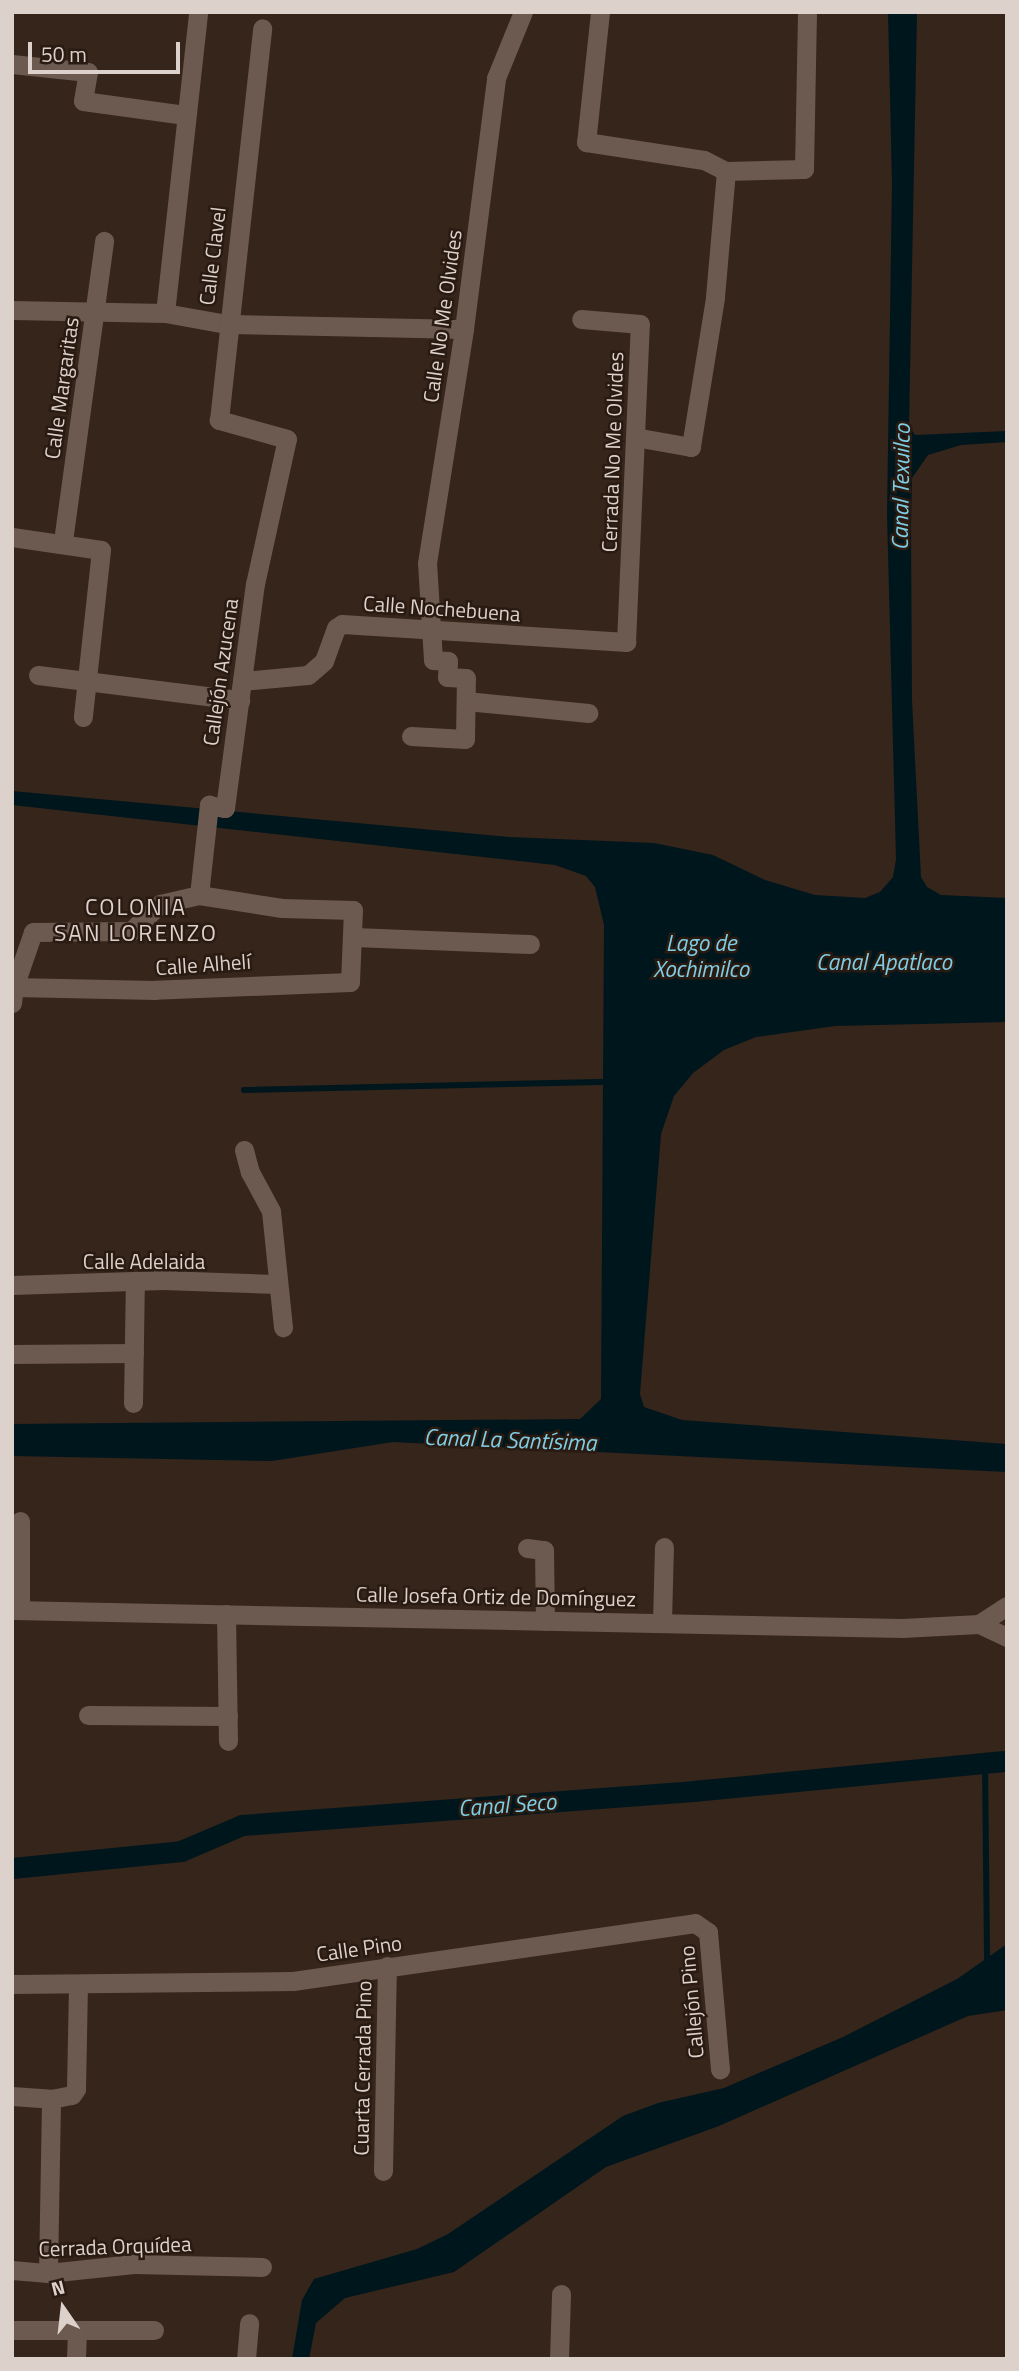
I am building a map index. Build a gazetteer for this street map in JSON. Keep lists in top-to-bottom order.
{
  "streets": {
    "street": [
      "Calle Clavel",
      "Calle No Me Olvides",
      "Calle Margaritas",
      "Cerrada No Me Olvides",
      "Calle Nochebuena",
      "Callejón Azucena",
      "Calle Alhelí",
      "Calle Adelaida",
      "Calle Josefa Ortiz de Domínguez",
      "Calle Pino",
      "Callejón Pino",
      "Cuarta Cerrada Pino",
      "Cerrada Orquídea"
    ]
  },
  "crossings": [
    ["Calle Clavel", "Callejón Azucena"],
    ["Calle No Me Olvides", "Calle Nochebuena"],
    ["Cerrada No Me Olvides", "Calle Nochebuena"],
    ["Calle Nochebuena", "Callejón Azucena"],
    ["Calle Pino", "Callejón Pino"],
    ["Calle Pino", "Cuarta Cerrada Pino"]
  ],
  "districts": ["COLONIA SAN LORENZO"],
  "water": [
    "Canal Texuilco",
    "Lago de Xochimilco",
    "Canal Apatlaco",
    "Canal La Santísima",
    "Canal Seco"
  ],
  "scale_bar": "50 m",
  "north": "top"
}
